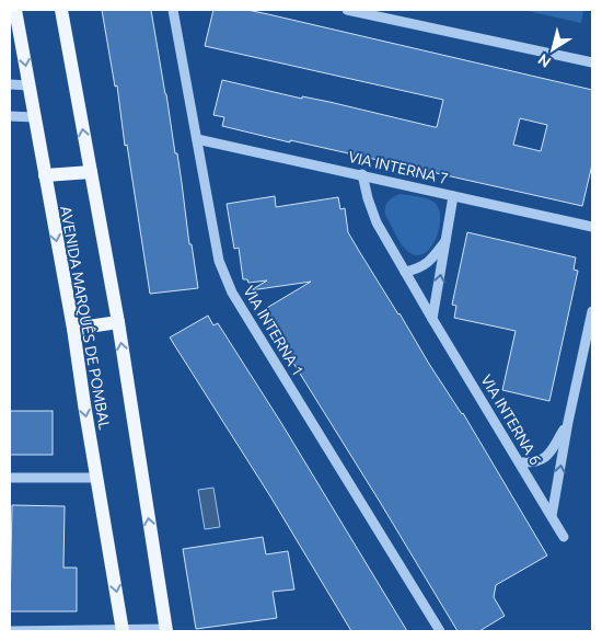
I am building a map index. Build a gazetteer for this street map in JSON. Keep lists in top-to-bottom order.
{
  "streets": {
    "main road": ["AVENIDA MARQUÊS DE POMBAL"],
    "street": ["VIA INTERNA 7", "VIA INTERNA 1", "VIA INTERNA 6"]
  },
  "crossings": [
    ["VIA INTERNA 7", "VIA INTERNA 1"],
    ["VIA INTERNA 7", "VIA INTERNA 6"]
  ],
  "north": "bottom left"
}
